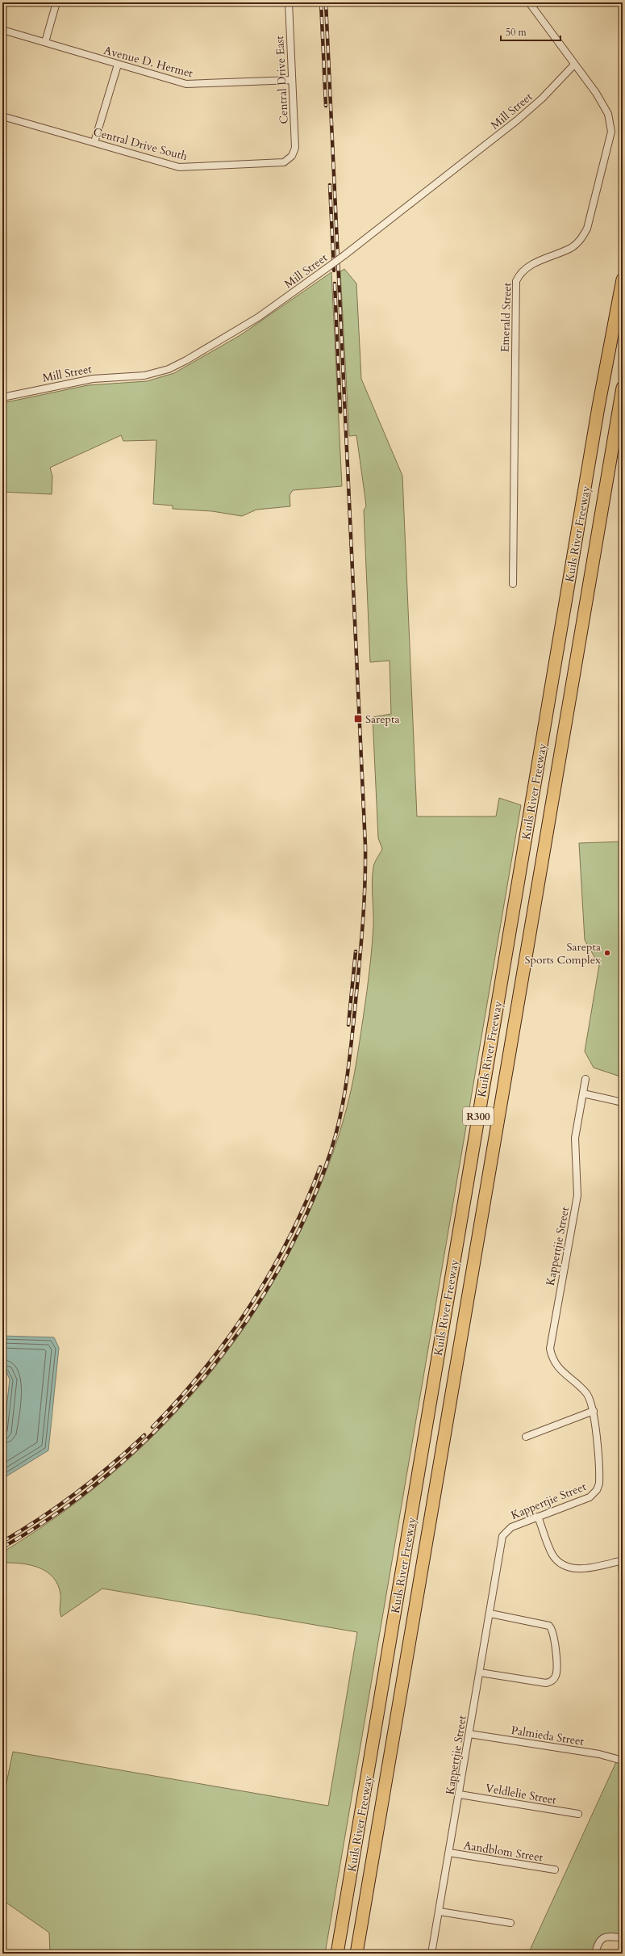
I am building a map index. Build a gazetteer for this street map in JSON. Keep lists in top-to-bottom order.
{
  "streets": {
    "highway": ["Kuils River Freeway", "R300"],
    "street": [
      "Avenue D. Hermet",
      "Central Drive East",
      "Mill Street",
      "Central Drive South",
      "Emerald Street",
      "Kappertjie Street",
      "Palmieda Street",
      "Veldlelie Street",
      "Aandblom Street"
    ]
  },
  "crossings": [
    ["Avenue D. Hermet", "Central Drive East"],
    ["Central Drive East", "Central Drive South"],
    ["Mill Street", "Emerald Street"],
    ["Kappertjie Street", "Palmieda Street"],
    ["Kappertjie Street", "Veldlelie Street"],
    ["Kappertjie Street", "Aandblom Street"]
  ],
  "places": {
    "transit": ["Sarepta"],
    "other": ["Sarepta Sports Complex"]
  },
  "scale_bar": "50 m"
}
